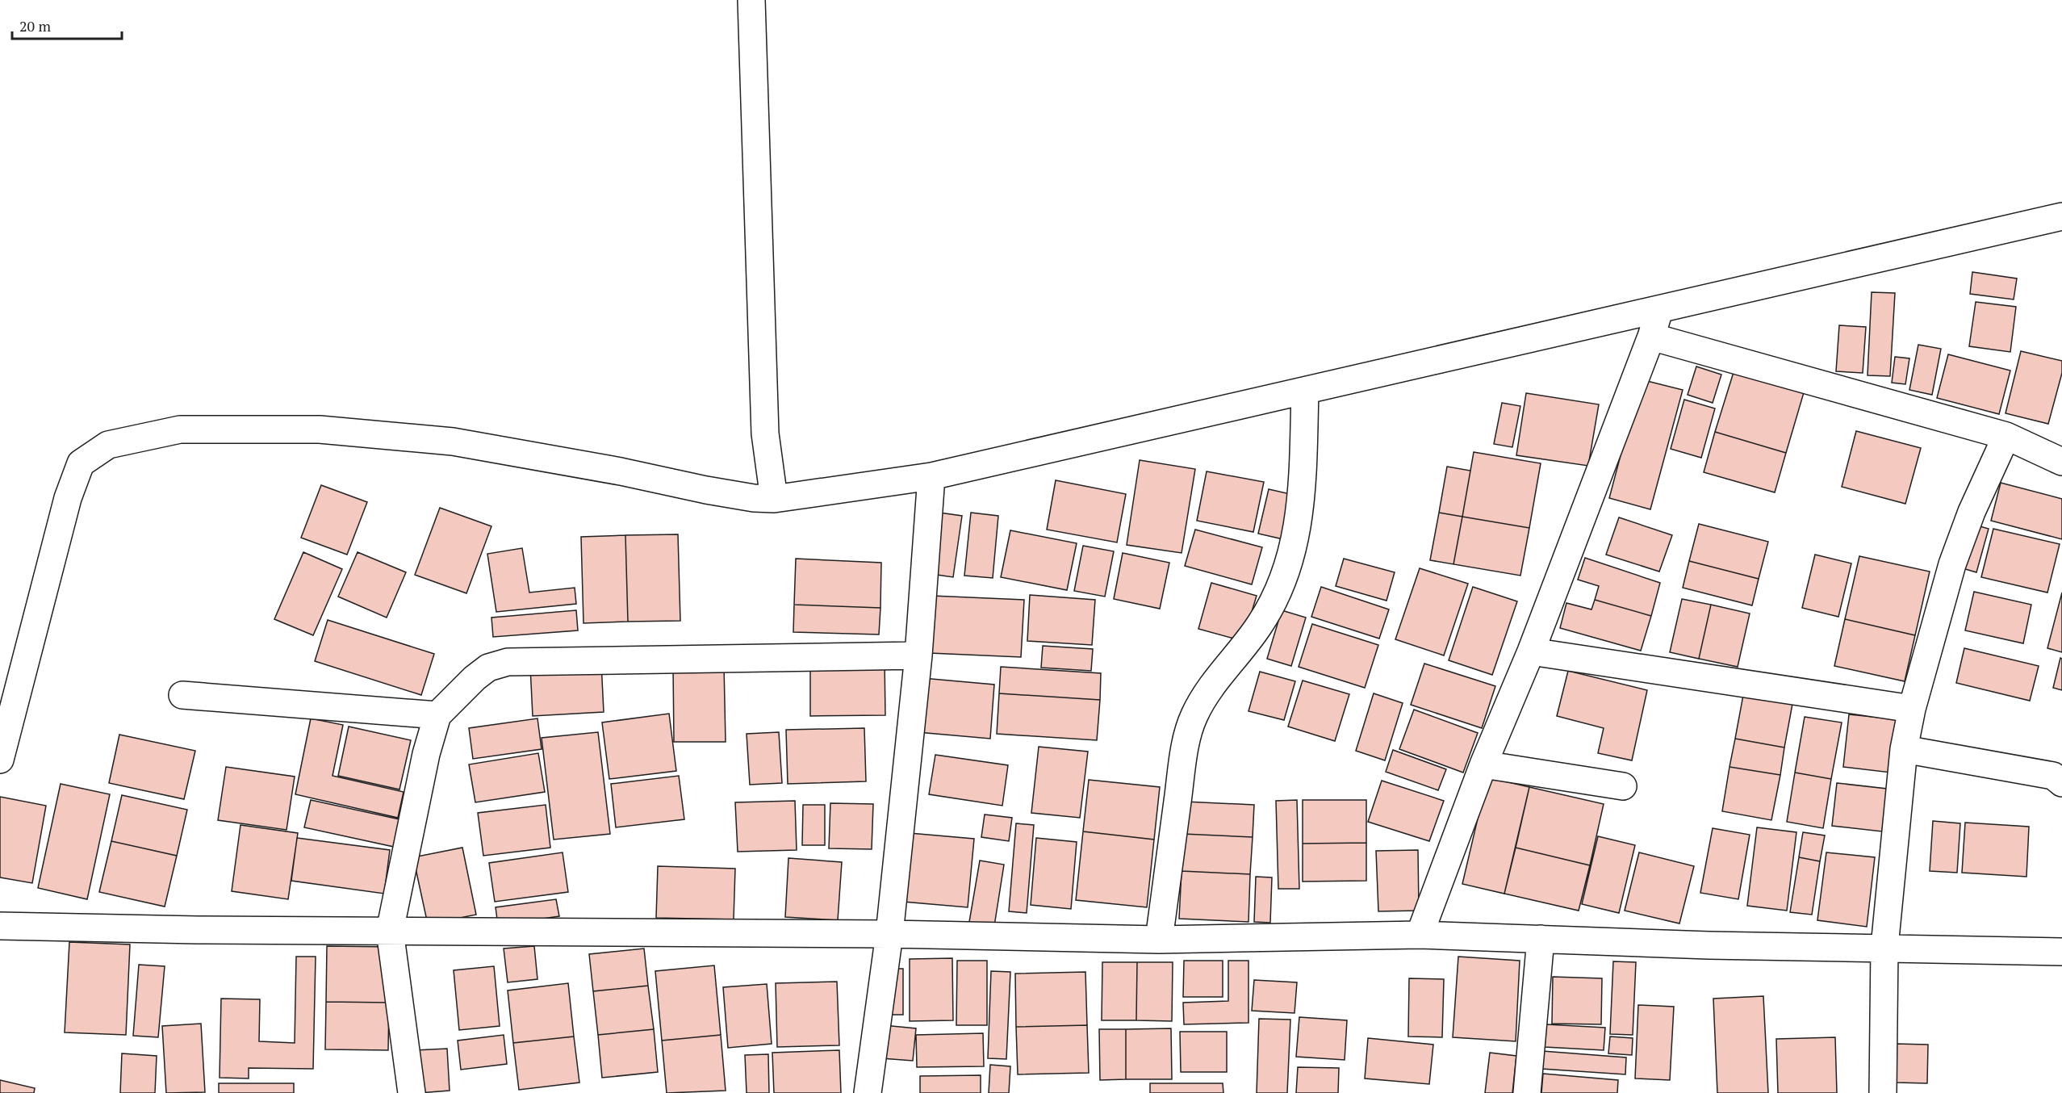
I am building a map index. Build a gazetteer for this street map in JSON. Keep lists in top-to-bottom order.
{
  "scale_bar": "20 m"
}
